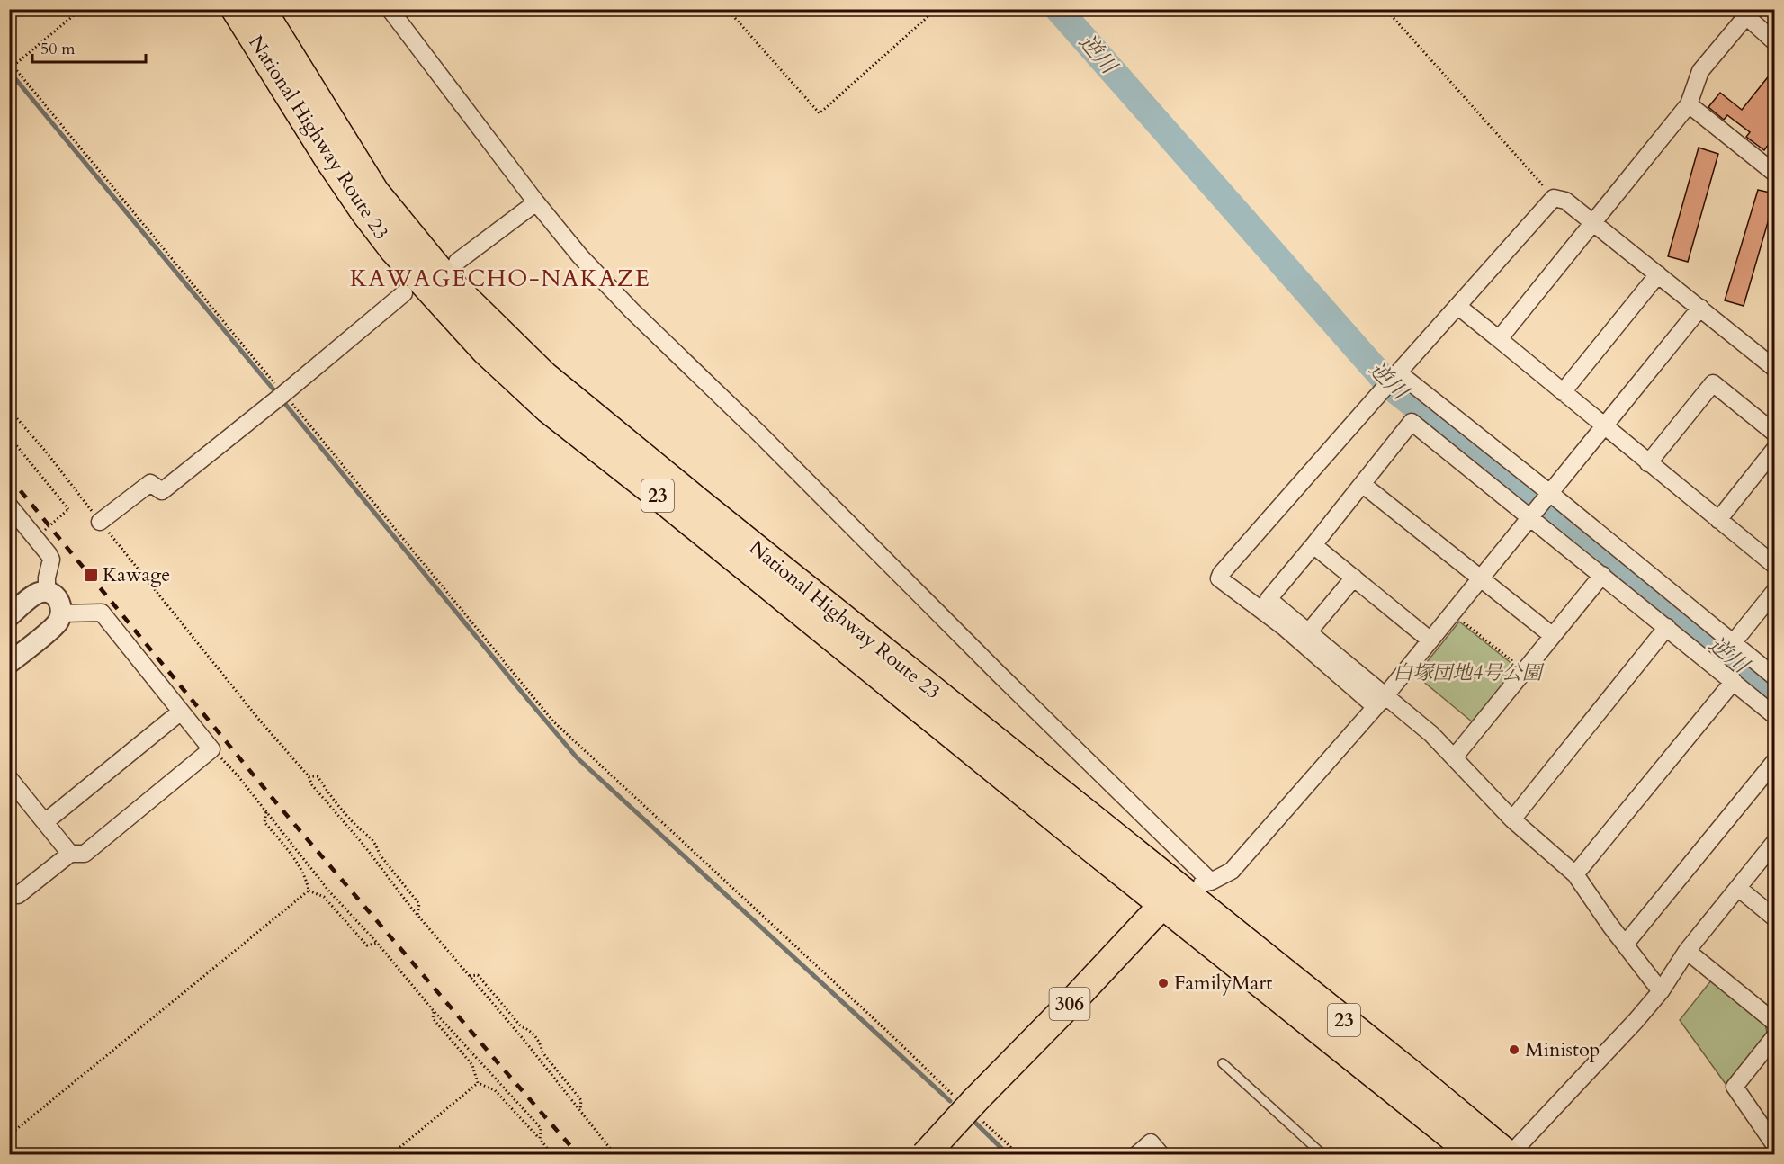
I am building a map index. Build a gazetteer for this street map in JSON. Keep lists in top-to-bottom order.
{
  "streets": {
    "highway": ["National Highway Route 23", "23", "306"]
  },
  "crossings": [
    ["National Highway Route 23", "306"]
  ],
  "districts": ["KAWAGECHO-NAKAZE"],
  "water": ["逆川"],
  "parks": ["白塚団地4号公園"],
  "places": {
    "transit": ["Kawage"],
    "other": ["FamilyMart", "Ministop"]
  },
  "scale_bar": "50 m"
}
